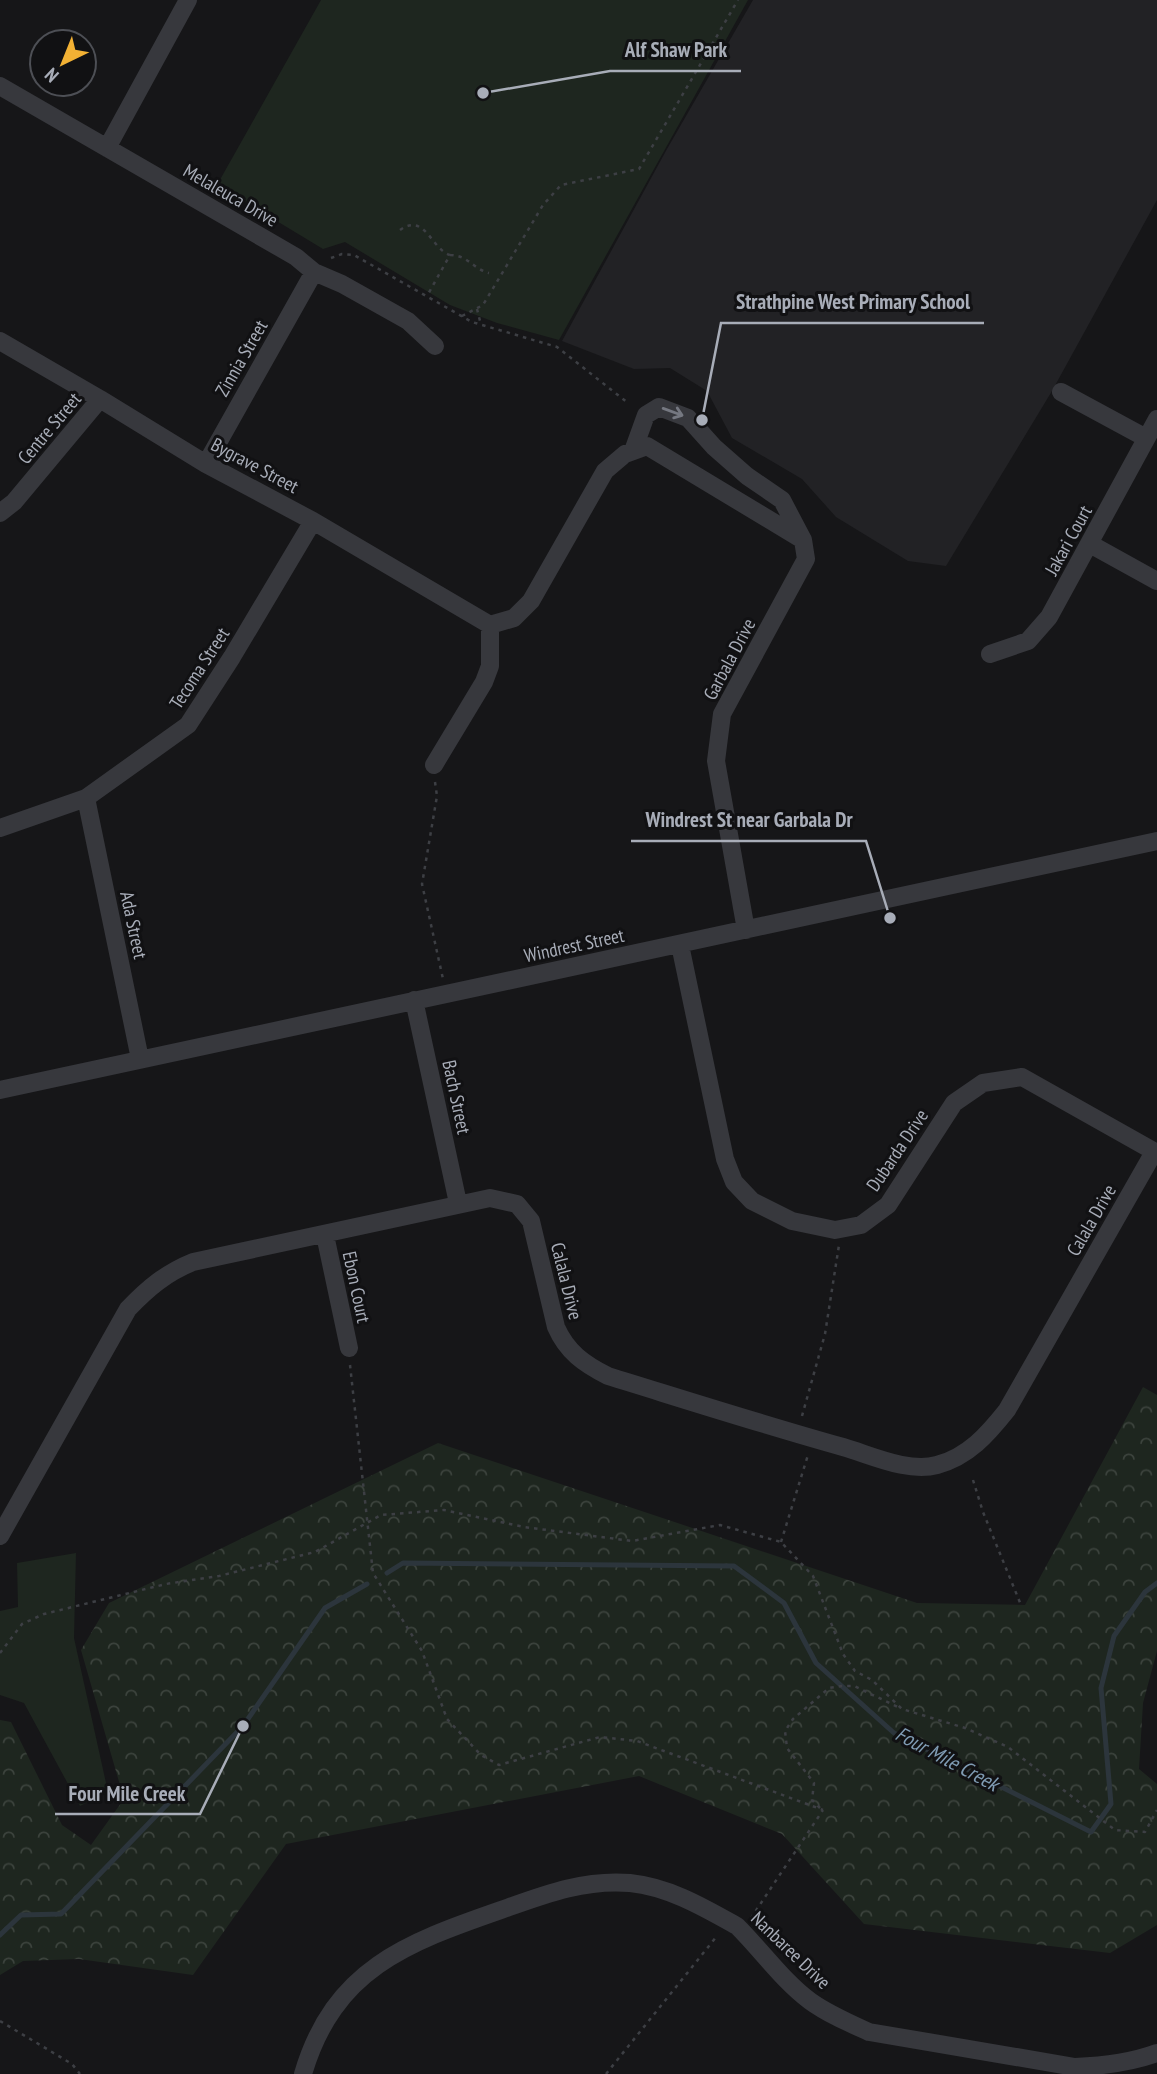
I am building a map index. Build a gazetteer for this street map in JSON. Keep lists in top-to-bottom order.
{
  "streets": {
    "street": [
      "Melaleuca Drive",
      "Zinnia Street",
      "Centre Street",
      "Bygrave Street",
      "Jakari Court",
      "Garbala Drive",
      "Tecoma Street",
      "Ada Street",
      "Windrest Street",
      "Bach Street",
      "Dubarda Drive",
      "Calala Drive",
      "Ebon Court",
      "Nanbaree Drive"
    ]
  },
  "crossings": [
    ["Melaleuca Drive", "Zinnia Street"],
    ["Zinnia Street", "Bygrave Street"],
    ["Centre Street", "Bygrave Street"],
    ["Bygrave Street", "Tecoma Street"],
    ["Garbala Drive", "Windrest Street"],
    ["Tecoma Street", "Ada Street"],
    ["Ada Street", "Windrest Street"],
    ["Windrest Street", "Bach Street"],
    ["Windrest Street", "Dubarda Drive"],
    ["Bach Street", "Calala Drive"],
    ["Dubarda Drive", "Calala Drive"],
    ["Calala Drive", "Ebon Court"]
  ],
  "water": ["Four Mile Creek"],
  "places": [
    "Alf Shaw Park",
    "Strathpine West Primary School",
    "Windrest St near Garbala Dr",
    "Four Mile Creek"
  ],
  "north": "bottom left"
}
